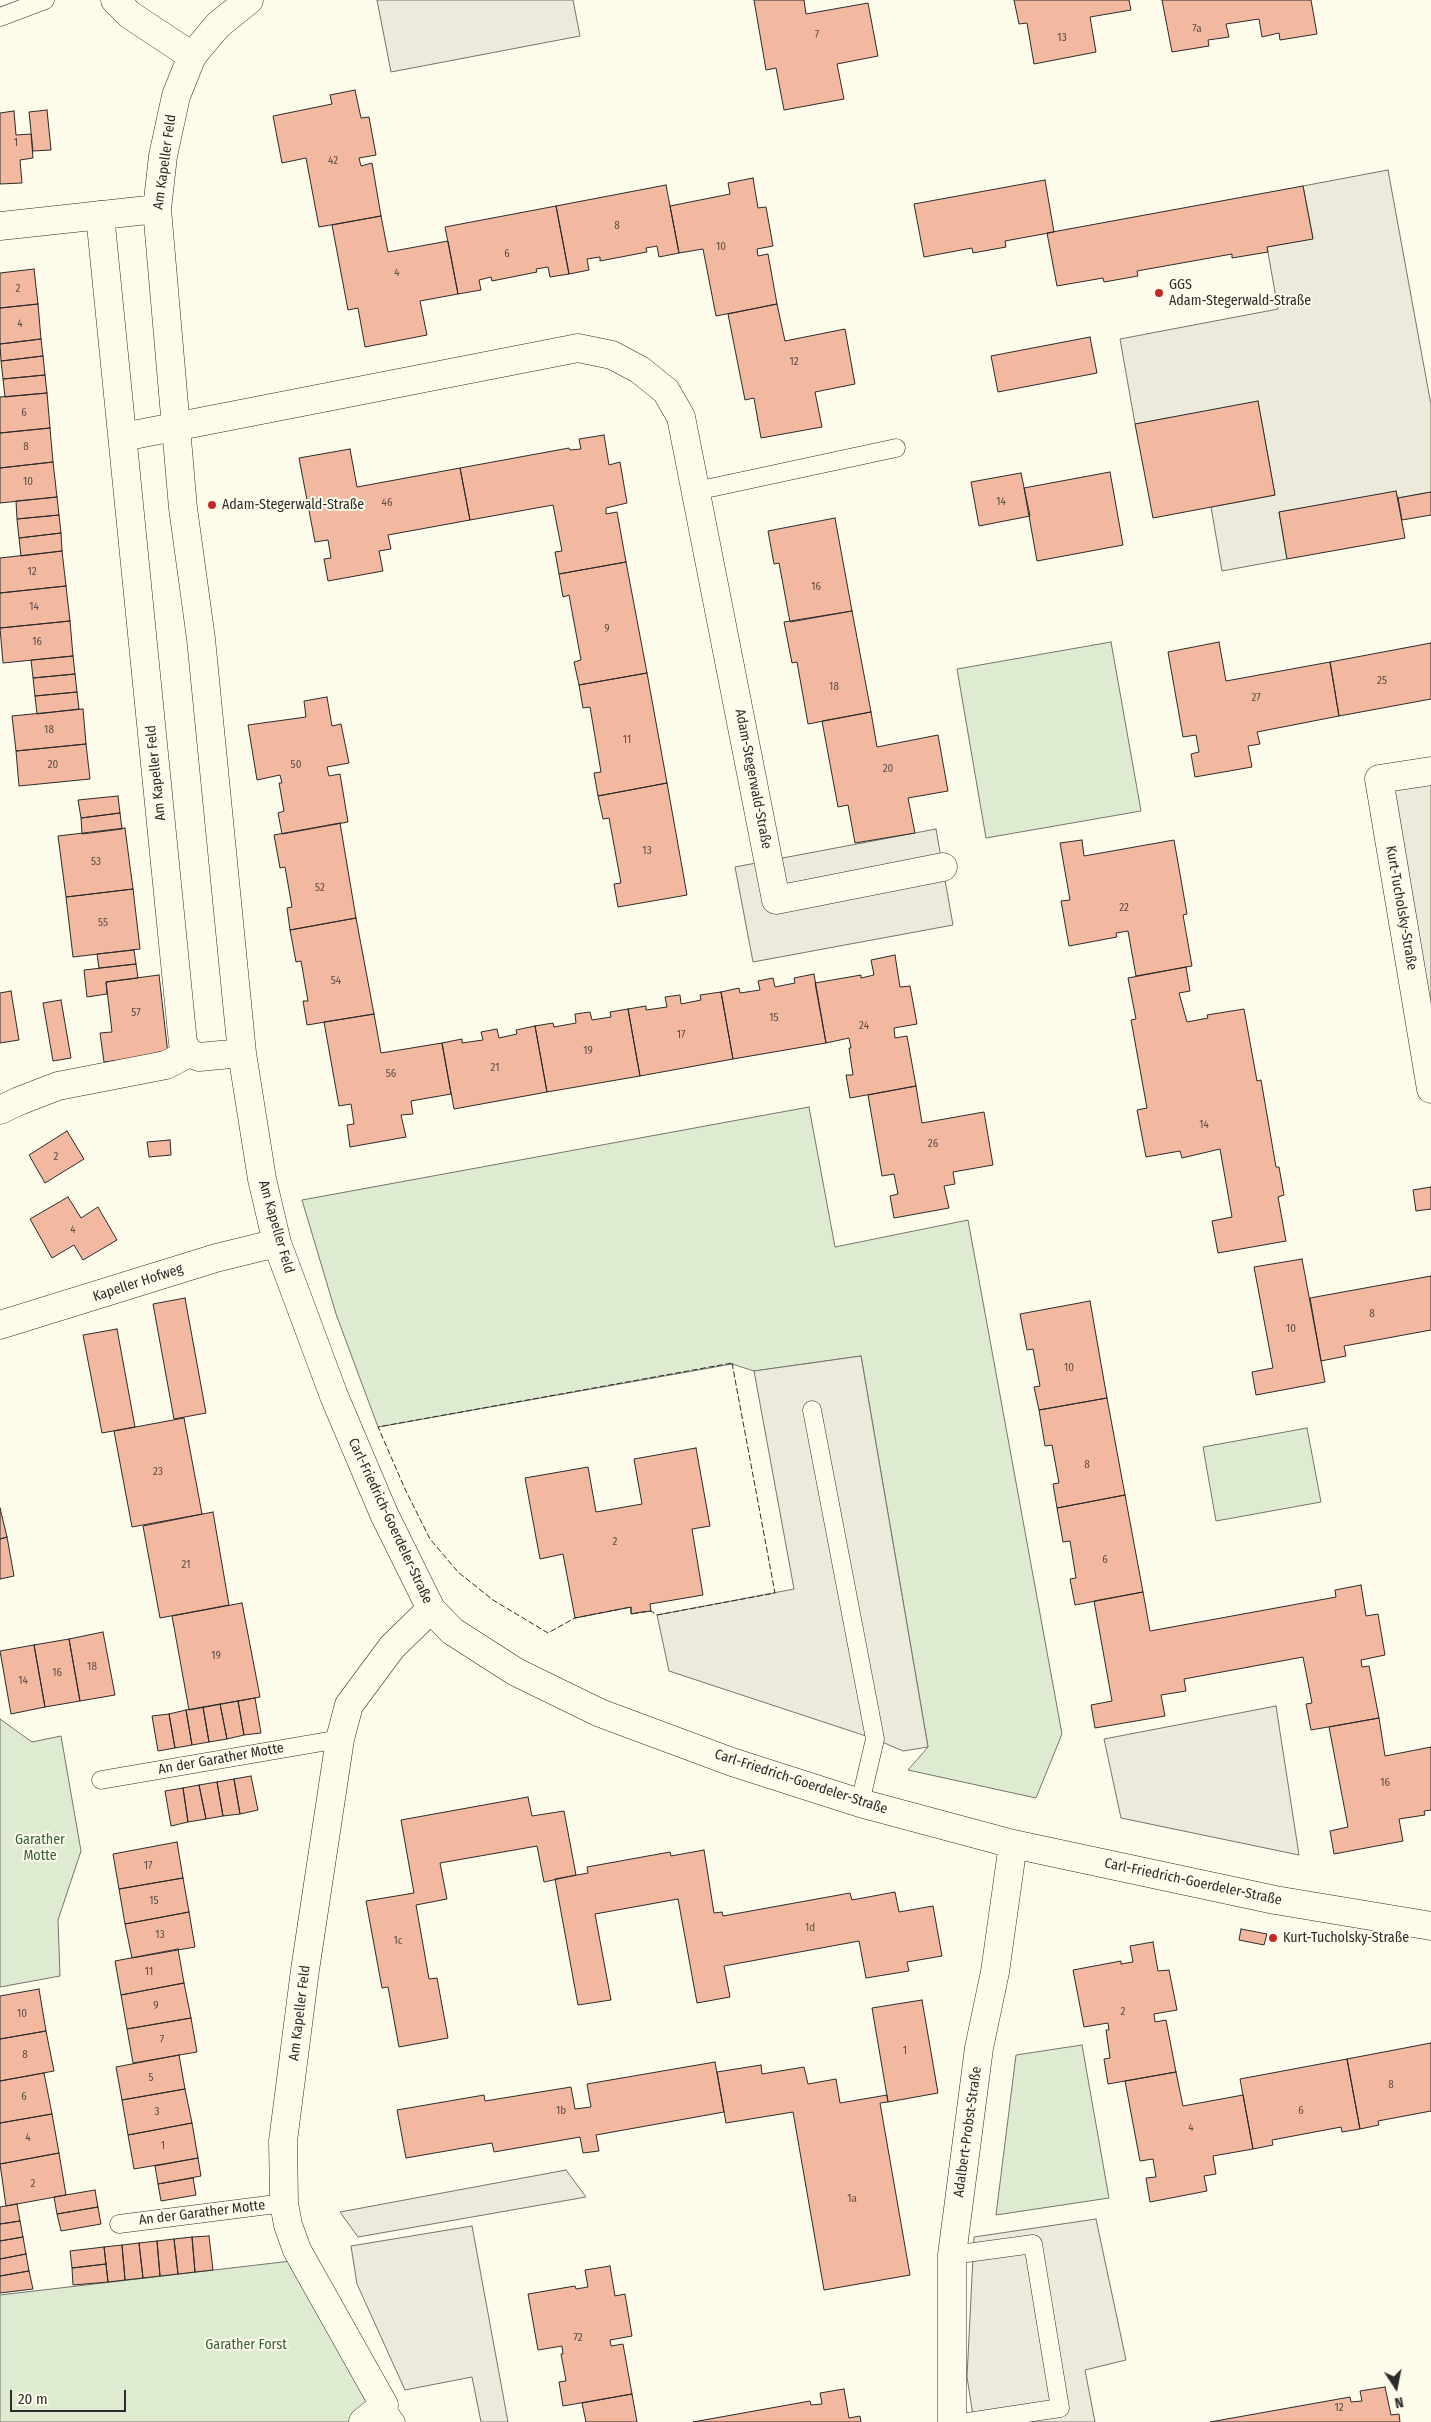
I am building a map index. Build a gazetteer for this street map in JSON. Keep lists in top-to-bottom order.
{
  "streets": {
    "street": [
      "Am Kapeller Feld",
      "Adam-Stegerwald-Straße",
      "Kurt-Tucholsky-Straße",
      "Kapeller Hofweg",
      "Carl-Friedrich-Goerdeler-Straße",
      "Adalbert-Probst-Straße"
    ],
    "lane": ["An der Garather Motte"]
  },
  "crossings": [
    ["Am Kapeller Feld", "Adam-Stegerwald-Straße"],
    ["Am Kapeller Feld", "Kapeller Hofweg"],
    ["Am Kapeller Feld", "Carl-Friedrich-Goerdeler-Straße"],
    ["Am Kapeller Feld", "An der Garather Motte"],
    ["Carl-Friedrich-Goerdeler-Straße", "Adalbert-Probst-Straße"]
  ],
  "parks": ["Garather Motte", "Garather Forst"],
  "places": ["GGS Adam-Stegerwald-Straße", "Adam-Stegerwald-Straße", "Kurt-Tucholsky-Straße"],
  "house_numbers": [
    "7a",
    "7",
    "13",
    "1",
    "42",
    "8",
    "10",
    "6",
    "4",
    "2",
    "4",
    "12",
    "6",
    "8",
    "10",
    "14",
    "46",
    "12",
    "16",
    "14",
    "9",
    "16",
    "25",
    "18",
    "27",
    "18",
    "11",
    "20",
    "50",
    "20",
    "13",
    "53",
    "52",
    "22",
    "55",
    "54",
    "57",
    "15",
    "24",
    "17",
    "19",
    "21",
    "56",
    "14",
    "26",
    "2",
    "4",
    "8",
    "10",
    "10",
    "8",
    "23",
    "2",
    "6",
    "21",
    "19",
    "18",
    "16",
    "14",
    "16",
    "17",
    "15",
    "1d",
    "13",
    "1c",
    "11",
    "9",
    "2",
    "10",
    "7",
    "1",
    "8",
    "5",
    "8",
    "6",
    "1b",
    "6",
    "3",
    "4",
    "4",
    "1",
    "2",
    "1a",
    "72",
    "12"
  ],
  "scale_bar": "20 m",
  "north": "bottom"
}
